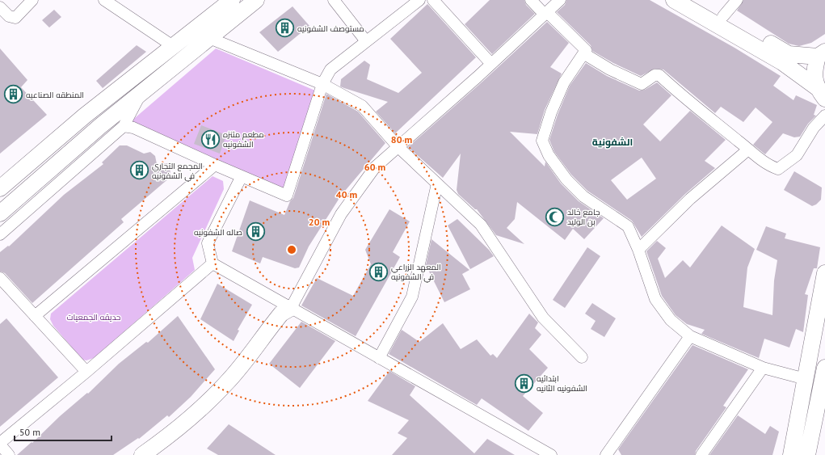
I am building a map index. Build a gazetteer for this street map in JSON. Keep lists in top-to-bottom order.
{
  "districts": ["الشفونية"],
  "parks": ["حديقه الجمعيات"],
  "places": {
    "building": [
      "مستوصف الشفونيه",
      "المنطقه الصناعيه",
      "المجمع التجاري في الشفونيه",
      "صاله الشفونيه",
      "المعهد الزراعي في الشفونيه",
      "ابتدائيه الشفونيه الثانيه"
    ],
    "restaurant": ["مطعم متنزه الشفونيه"],
    "mosque": ["جامع خالد بن الوليد"]
  },
  "scale_bar": "50 m",
  "rings": [
    "80 m",
    "60 m",
    "40 m",
    "20 m"
  ]
}
